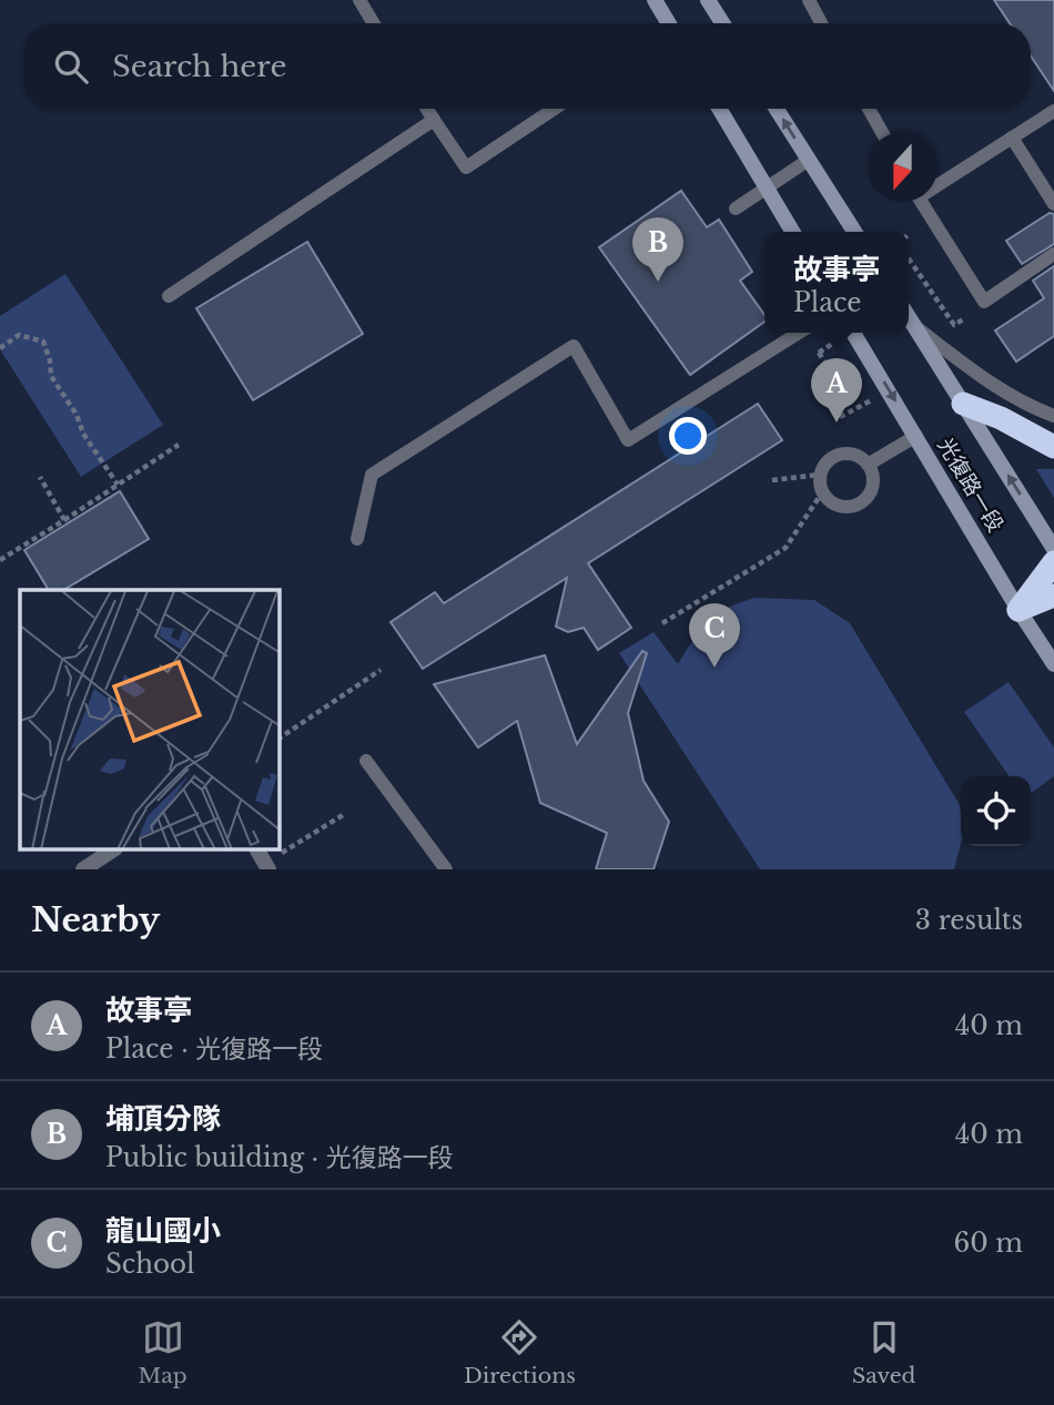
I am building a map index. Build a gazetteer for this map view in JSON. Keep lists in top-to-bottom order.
{
  "streets": {
    "main road": ["光復路一段"]
  },
  "north": "bottom",
  "page": {
    "search": "Search here",
    "pins": ["B", "A", "C"],
    "popup": ["故事亭", "Place"],
    "heading": ["Nearby", "3 results"],
    "list": [
      {
        "mark": "A",
        "name": "故事亭",
        "note": "Place · 光復路一段",
        "value": "40 m"
      },
      {
        "mark": "B",
        "name": "埔頂分隊",
        "note": "Public building · 光復路一段",
        "value": "40 m"
      },
      {
        "mark": "C",
        "name": "龍山國小",
        "note": "School",
        "value": "60 m"
      }
    ],
    "nav": ["Map", "Directions", "Saved"]
  }
}
